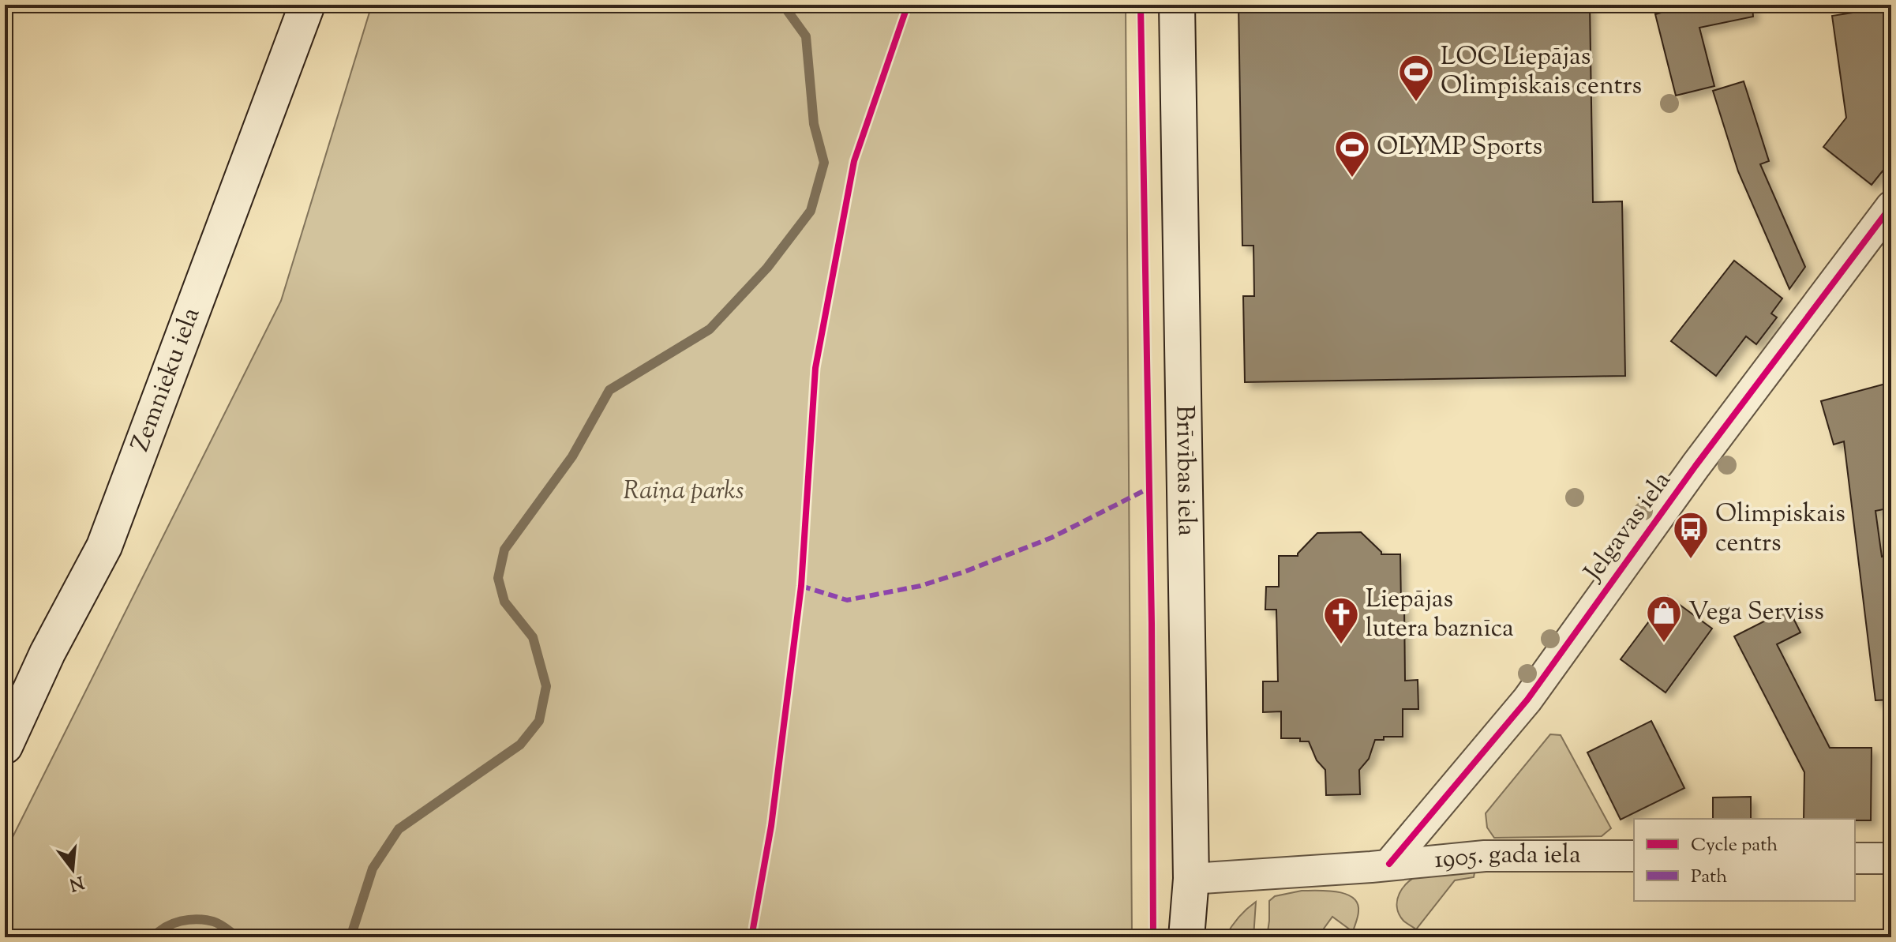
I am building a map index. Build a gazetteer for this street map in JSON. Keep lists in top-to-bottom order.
{
  "streets": {
    "main road": ["Zemnieku iela", "Brīvības iela"],
    "street": ["Jelgavas iela", "1905. gada iela"]
  },
  "crossings": [
    ["Brīvības iela", "1905. gada iela"],
    ["Jelgavas iela", "1905. gada iela"]
  ],
  "parks": ["Raiņa parks"],
  "places": {
    "sports": ["LOC Liepājas Olimpiskais centrs", "OLYMP Sports"],
    "bus stop": ["Olimpiskais centrs"],
    "shop": ["Vega Serviss"],
    "church": ["Liepājas lutera baznīca"]
  },
  "legend": ["Cycle path", "Path"],
  "north": "bottom"
}
